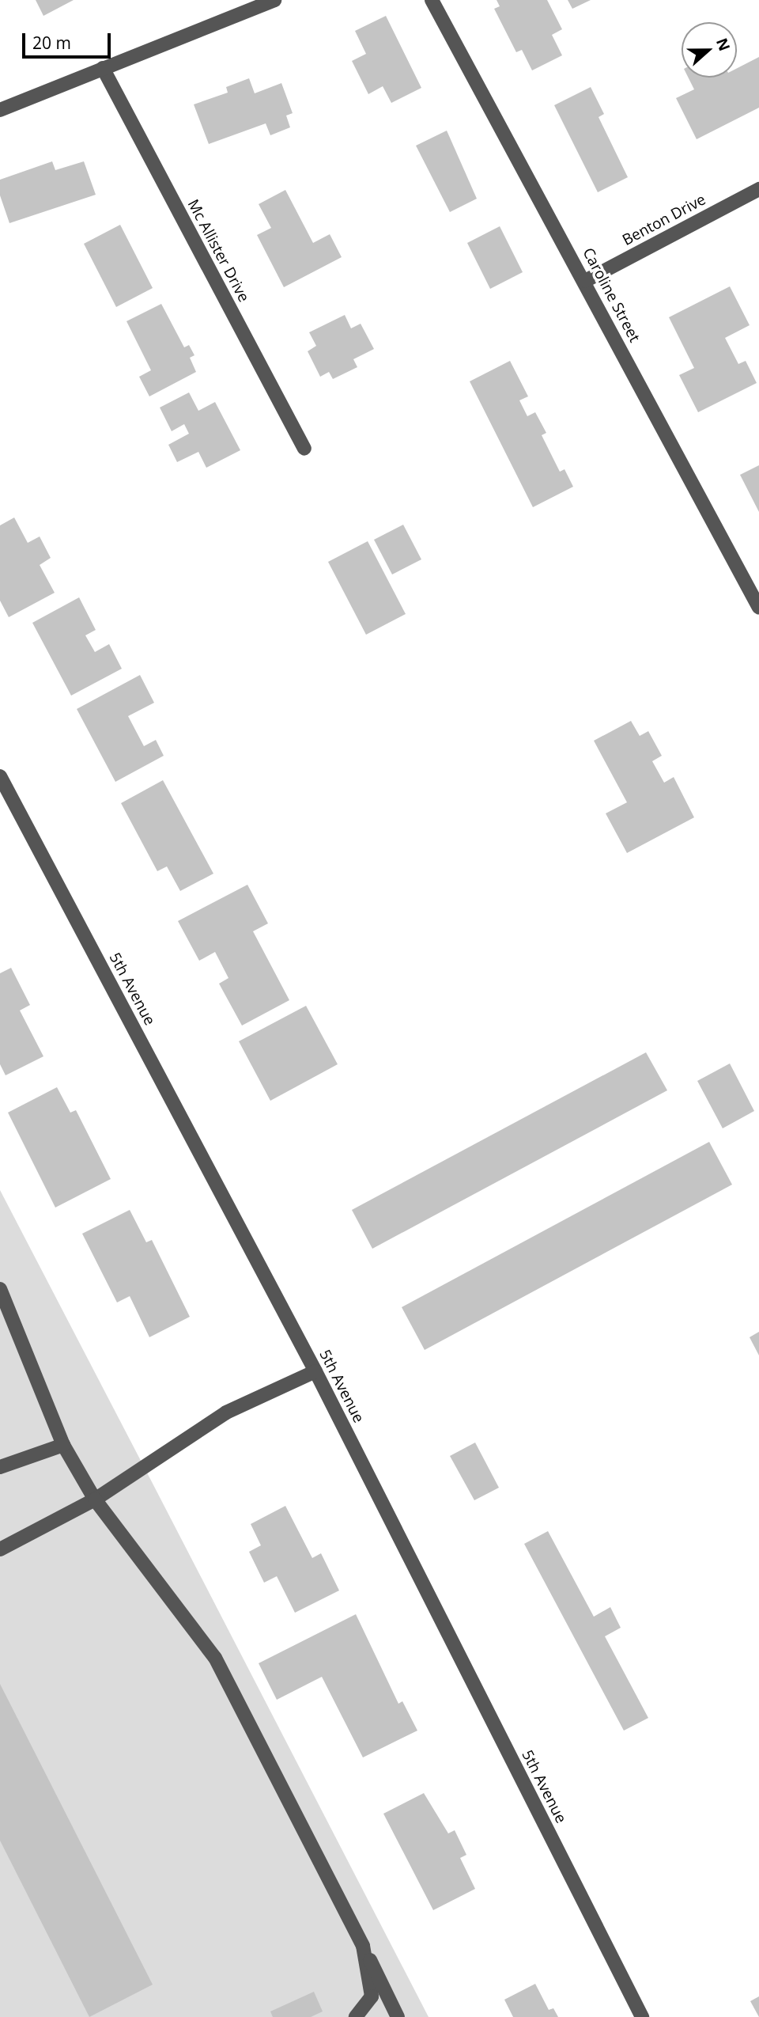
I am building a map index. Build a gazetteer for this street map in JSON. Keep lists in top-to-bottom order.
{
  "streets": {
    "street": [
      "Benton Drive",
      "Mc Allister Drive",
      "Caroline Street",
      "5th Avenue"
    ]
  },
  "crossings": [
    ["Benton Drive", "Caroline Street"]
  ],
  "scale_bar": "20 m",
  "north": "right"
}
